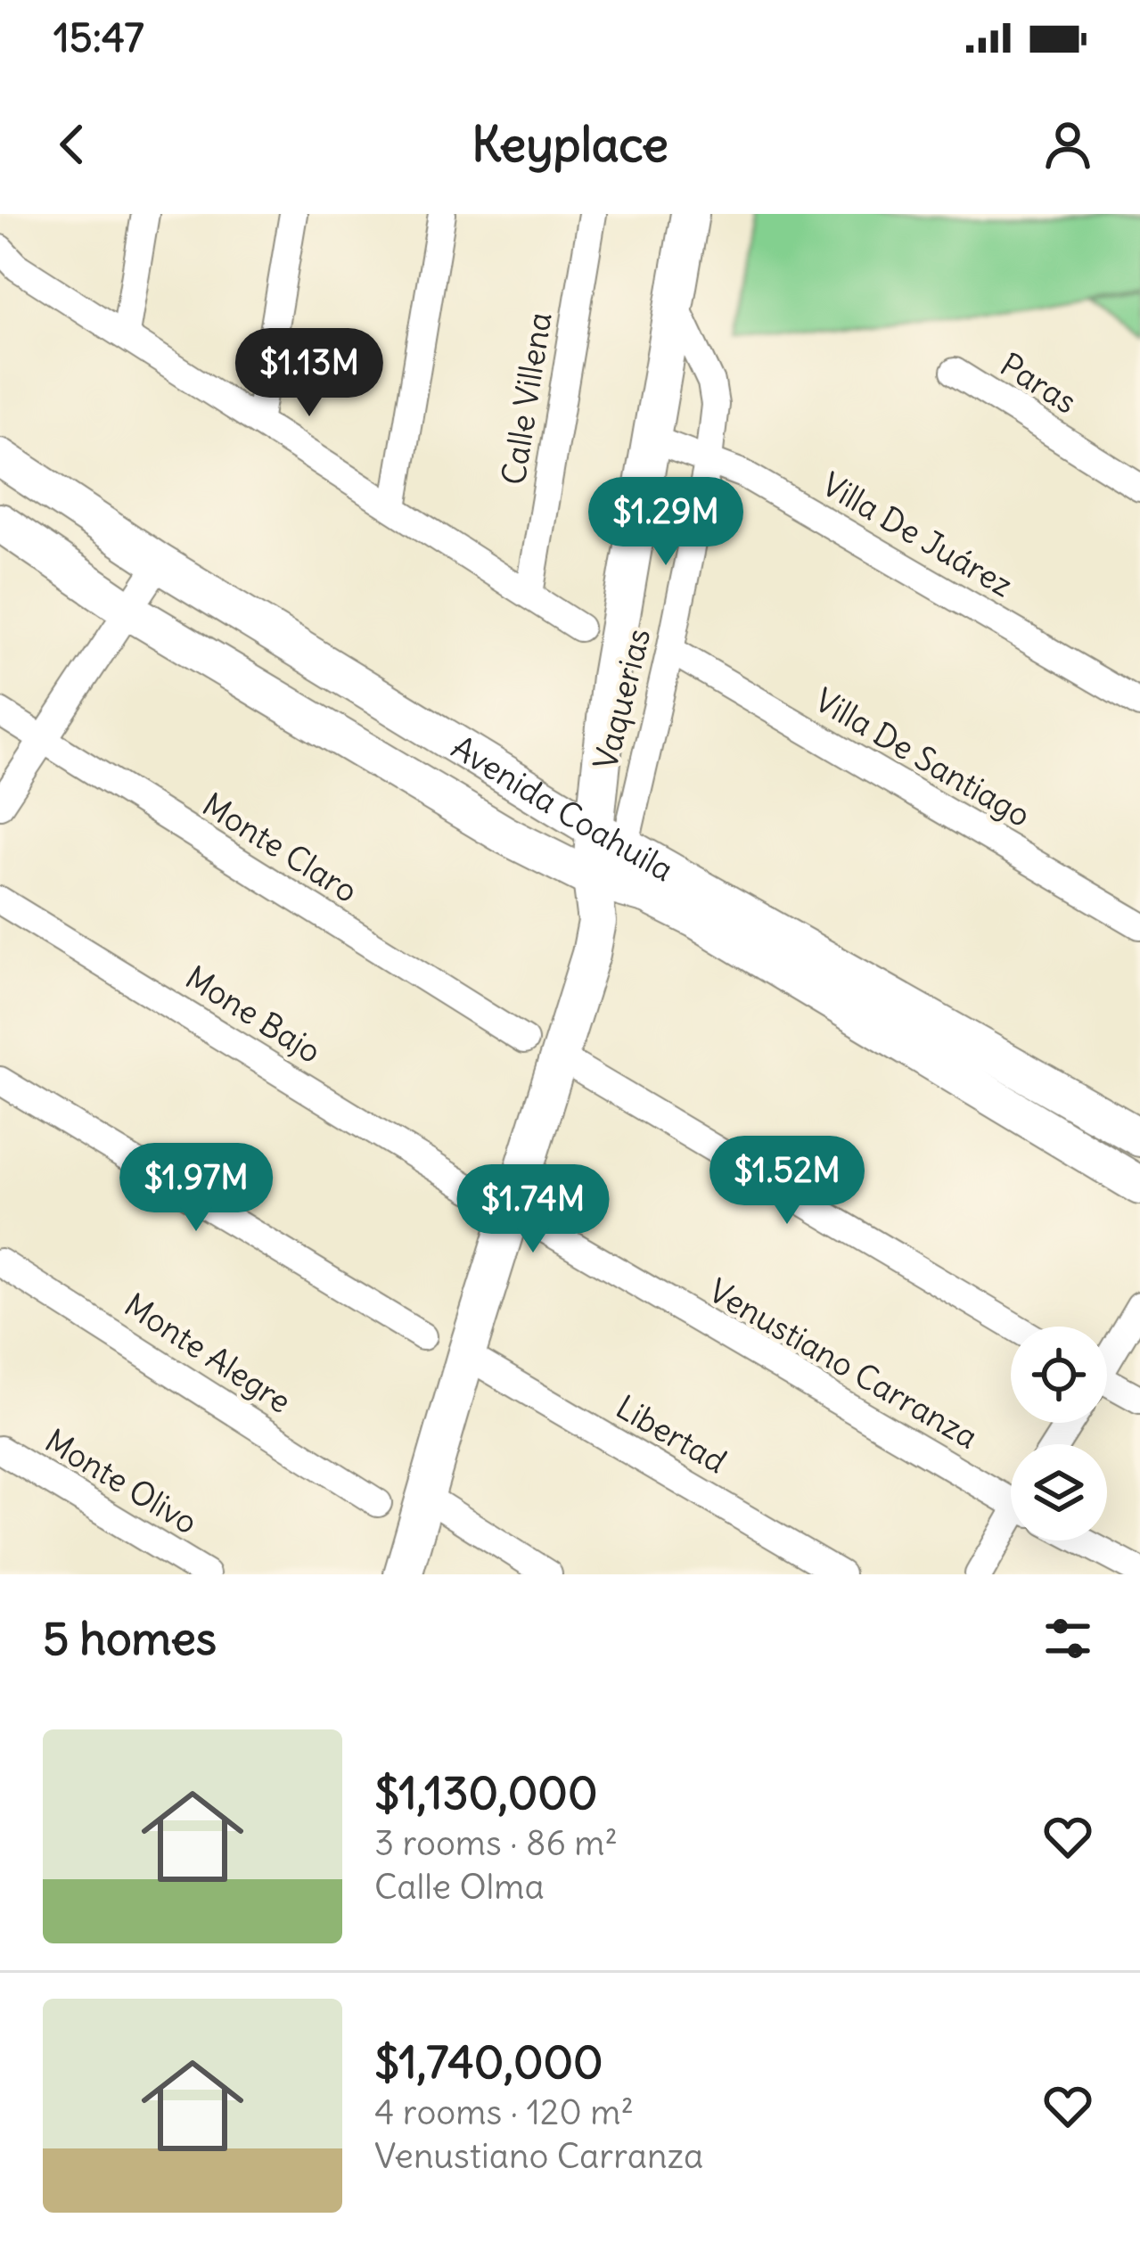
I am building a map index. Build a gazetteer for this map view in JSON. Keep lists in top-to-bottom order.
{
  "streets": {
    "street": [
      "Paras",
      "Calle Villena",
      "Villa De Juárez",
      "Vaquerias",
      "Villa De Santiago",
      "Avenida Coahuila",
      "Monte Claro",
      "Mone Bajo",
      "Monte Alegre",
      "Venustiano Carranza",
      "Libertad",
      "Monte Olivo"
    ]
  },
  "crossings": [
    ["Villa De Juárez", "Vaquerias"],
    ["Vaquerias", "Villa De Santiago"],
    ["Vaquerias", "Avenida Coahuila"]
  ],
  "page": {
    "status": "15:47",
    "header": "Keyplace",
    "price": [
      "$1.13M",
      "$1.29M",
      "$1.52M",
      "$1.97M",
      "$1.74M"
    ],
    "heading": "5 homes",
    "list": [
      {
        "name": "$1,130,000",
        "note": "3 rooms · 86 m² · Calle Olma"
      },
      {
        "name": "$1,740,000",
        "note": "4 rooms · 120 m² · Venustiano Carranza"
      }
    ]
  }
}
